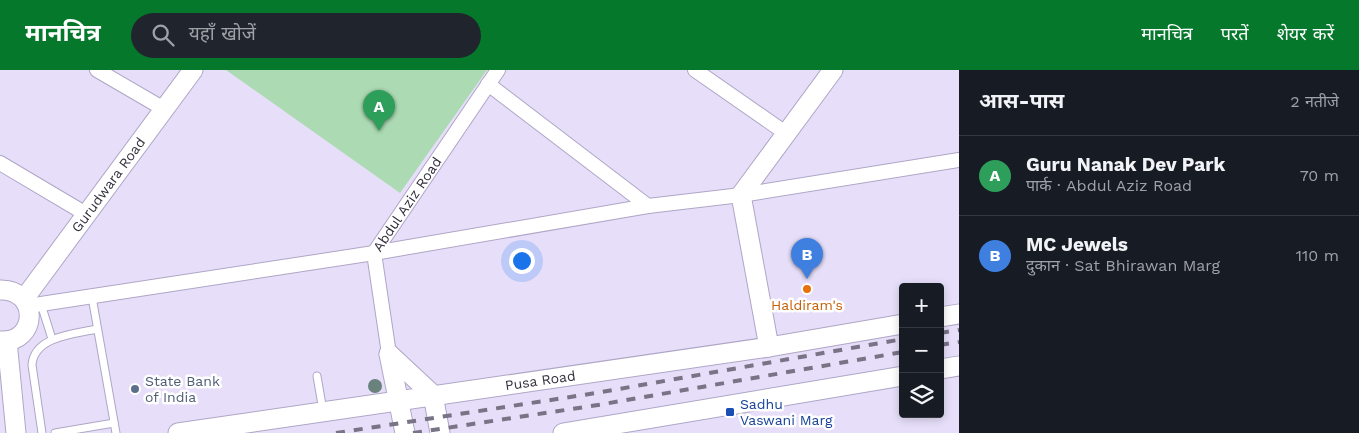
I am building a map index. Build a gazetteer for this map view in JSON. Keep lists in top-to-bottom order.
{
  "streets": {
    "main road": ["Gurudwara Road", "Abdul Aziz Road", "Pusa Road"]
  },
  "crossings": [
    ["Abdul Aziz Road", "Pusa Road"]
  ],
  "places": {
    "other": ["Haldiram's", "State Bank of India"],
    "transit": ["Sadhu Vaswani Marg"]
  },
  "page": {
    "header": "मानचित्र",
    "search": "यहाँ खोजें",
    "nav": ["मानचित्र", "परतें", "शेयर करें"],
    "heading": ["आस-पास", "2 नतीजे"],
    "pins": ["A", "B"],
    "list": [
      {
        "mark": "A",
        "name": "Guru Nanak Dev Park",
        "note": "पार्क · Abdul Aziz Road",
        "value": "70 m"
      },
      {
        "mark": "B",
        "name": "MC Jewels",
        "note": "दुकान · Sat Bhirawan Marg",
        "value": "110 m"
      }
    ],
    "map_buttons": ["+", "−"]
  }
}
